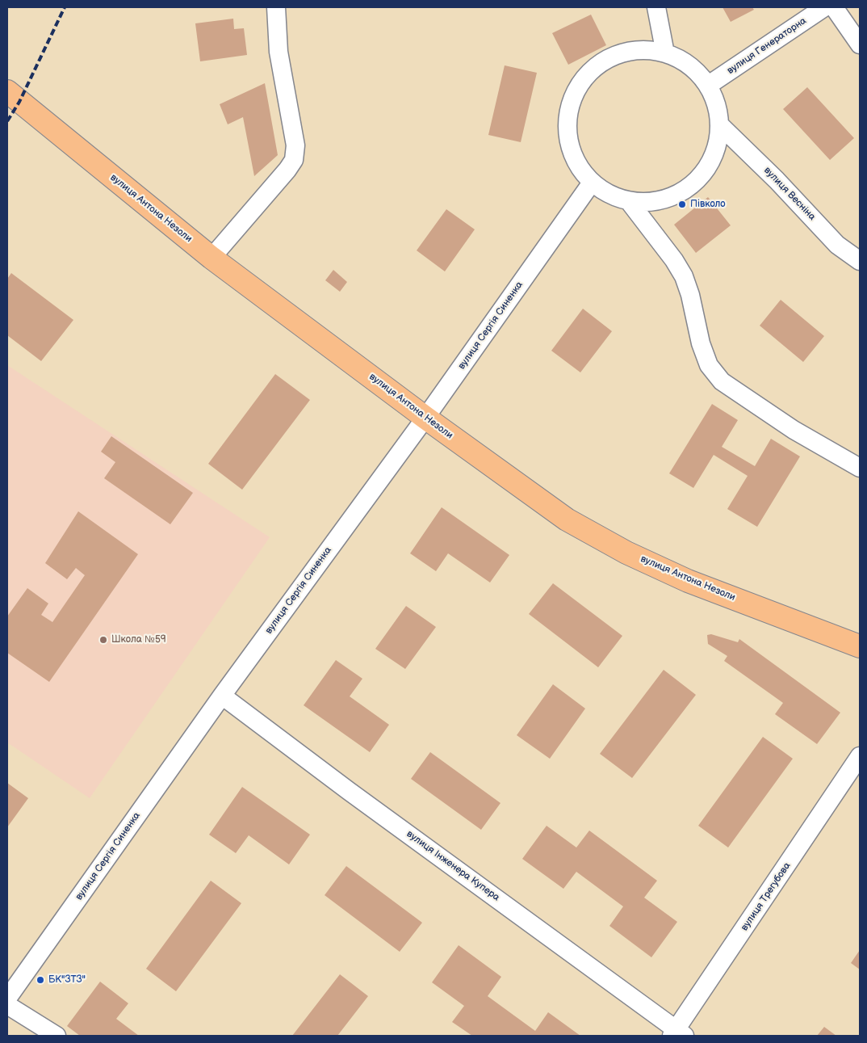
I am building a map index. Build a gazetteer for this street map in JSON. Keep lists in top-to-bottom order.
{
  "streets": {
    "main road": ["вулиця Антона Незоли"],
    "street": [
      "вулиця Генераторна",
      "вулиця Весніна",
      "вулиця Сергія Синенка",
      "вулиця Інженера Купера",
      "вулиця Трегубова"
    ]
  },
  "crossings": [
    ["вулиця Антона Незоли", "вулиця Сергія Синенка"],
    ["вулиця Сергія Синенка", "вулиця Інженера Купера"],
    ["вулиця Інженера Купера", "вулиця Трегубова"]
  ],
  "places": ["Півколо", "Школа №59", "БК\"ЗТЗ\""]
}
